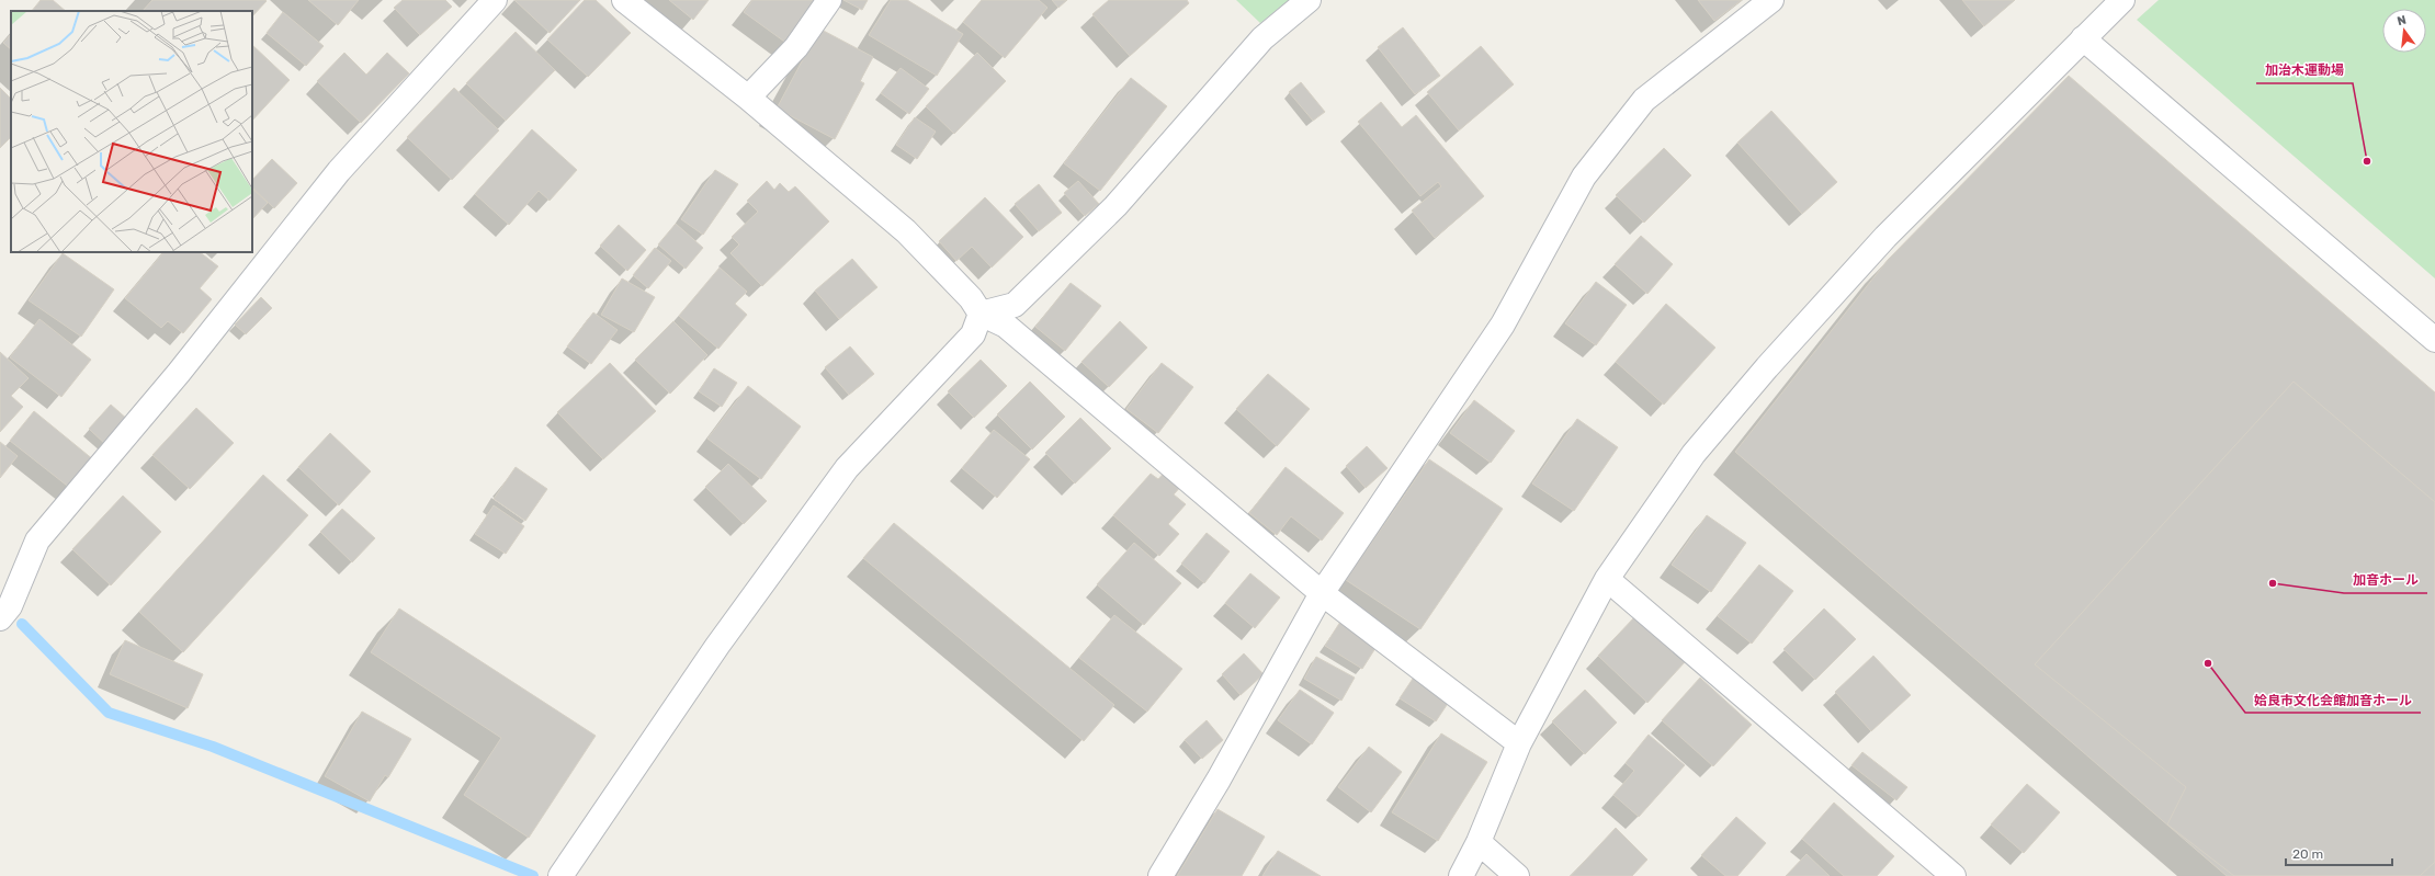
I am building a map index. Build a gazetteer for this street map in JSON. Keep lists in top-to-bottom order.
{
  "places": ["加治木運動場", "加音ホール", "姶良市文化会館加音ホール"],
  "scale_bar": "20 m",
  "north": "top"
}
